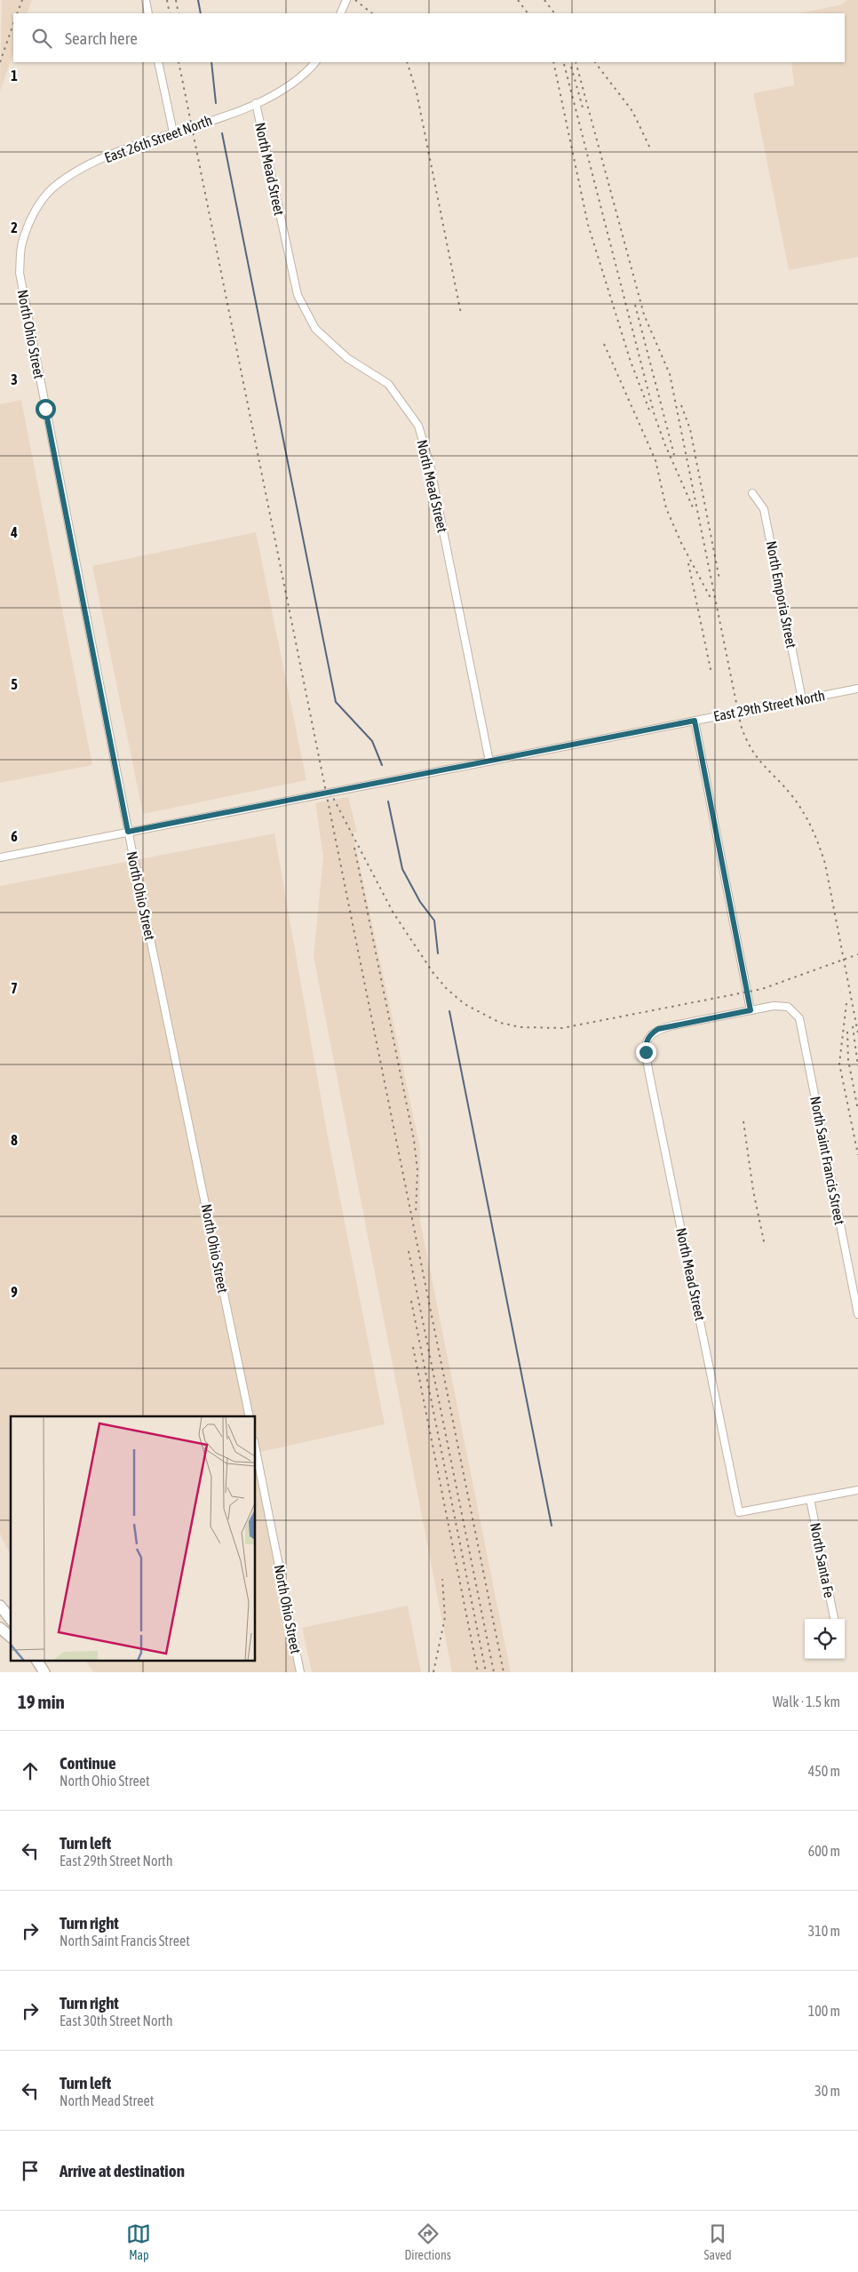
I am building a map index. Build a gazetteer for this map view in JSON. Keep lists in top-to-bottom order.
{
  "streets": {
    "street": [
      "East 26th Street North",
      "North Mead Street",
      "North Ohio Street",
      "North Emporia Street",
      "East 29th Street North",
      "North Saint Francis Street",
      "North Santa Fe"
    ]
  },
  "crossings": [
    ["East 26th Street North", "North Mead Street"],
    ["East 26th Street North", "North Ohio Street"],
    ["North Mead Street", "East 29th Street North"],
    ["North Mead Street", "North Saint Francis Street"],
    ["North Mead Street", "North Santa Fe"],
    ["North Ohio Street", "East 29th Street North"],
    ["North Emporia Street", "East 29th Street North"]
  ],
  "page": {
    "search": "Search here",
    "heading": ["19 min", "Walk · 1.5 km"],
    "list": [
      ["Continue", "North Ohio Street", "450 m"],
      ["Turn left", "East 29th Street North", "600 m"],
      ["Turn right", "North Saint Francis Street", "310 m"],
      ["Turn right", "East 30th Street North", "100 m"],
      ["Turn left", "North Mead Street", "30 m"],
      "Arrive at destination"
    ],
    "nav": ["Map", "Directions", "Saved"]
  },
  "grid": {
    "rows": [
      "1",
      "2",
      "3",
      "4",
      "5",
      "6",
      "7",
      "8",
      "9"
    ]
  }
}
